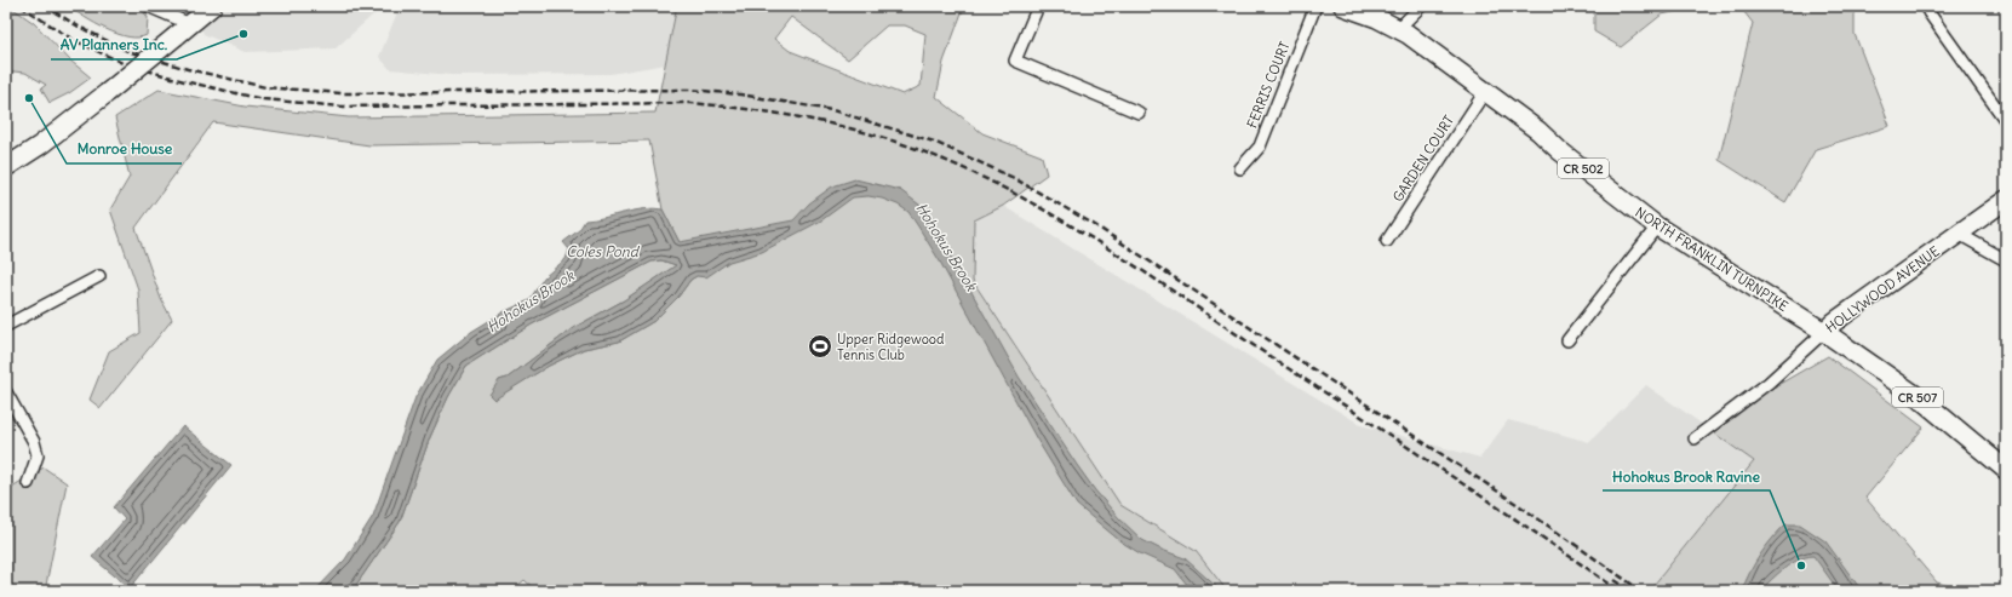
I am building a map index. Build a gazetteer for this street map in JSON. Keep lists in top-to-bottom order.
{
  "streets": {
    "main road": [
      "CR 502",
      "NORTH FRANKLIN TURNPIKE",
      "HOLLYWOOD AVENUE",
      "CR 507"
    ],
    "street": ["FERRIS COURT", "GARDEN COURT"]
  },
  "crossings": [
    ["GARDEN COURT", "NORTH FRANKLIN TURNPIKE"],
    ["NORTH FRANKLIN TURNPIKE", "HOLLYWOOD AVENUE"]
  ],
  "water": ["Hohokus Brook", "Coles Pond"],
  "places": {
    "other": ["AV Planners Inc.", "Monroe House", "Hohokus Brook Ravine"],
    "sports": ["Upper Ridgewood Tennis Club"]
  }
}
